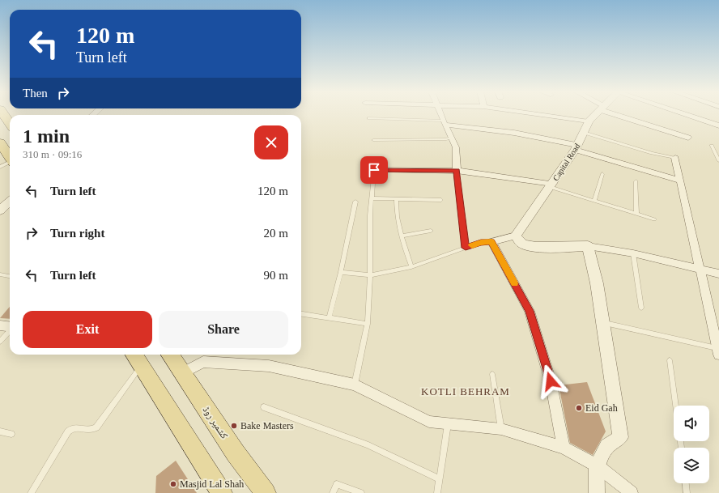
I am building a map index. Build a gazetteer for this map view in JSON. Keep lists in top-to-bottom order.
{
  "streets": {
    "main road": ["کشمیر روڈ"],
    "street": ["Capital Road"]
  },
  "districts": ["KOTLI BEHRAM"],
  "places": ["Eid Gah", "Bake Masters", "Masjid Lal Shah"],
  "page": {
    "turn": ["120 m", "Turn left"],
    "then": "Then",
    "heading": ["1 min", "310 m · 09:16"],
    "list": [
      {
        "name": "Turn left",
        "value": "120 m"
      },
      {
        "name": "Turn right",
        "value": "20 m"
      },
      {
        "name": "Turn left",
        "value": "90 m"
      }
    ],
    "buttons": ["Exit", "Share"]
  }
}
